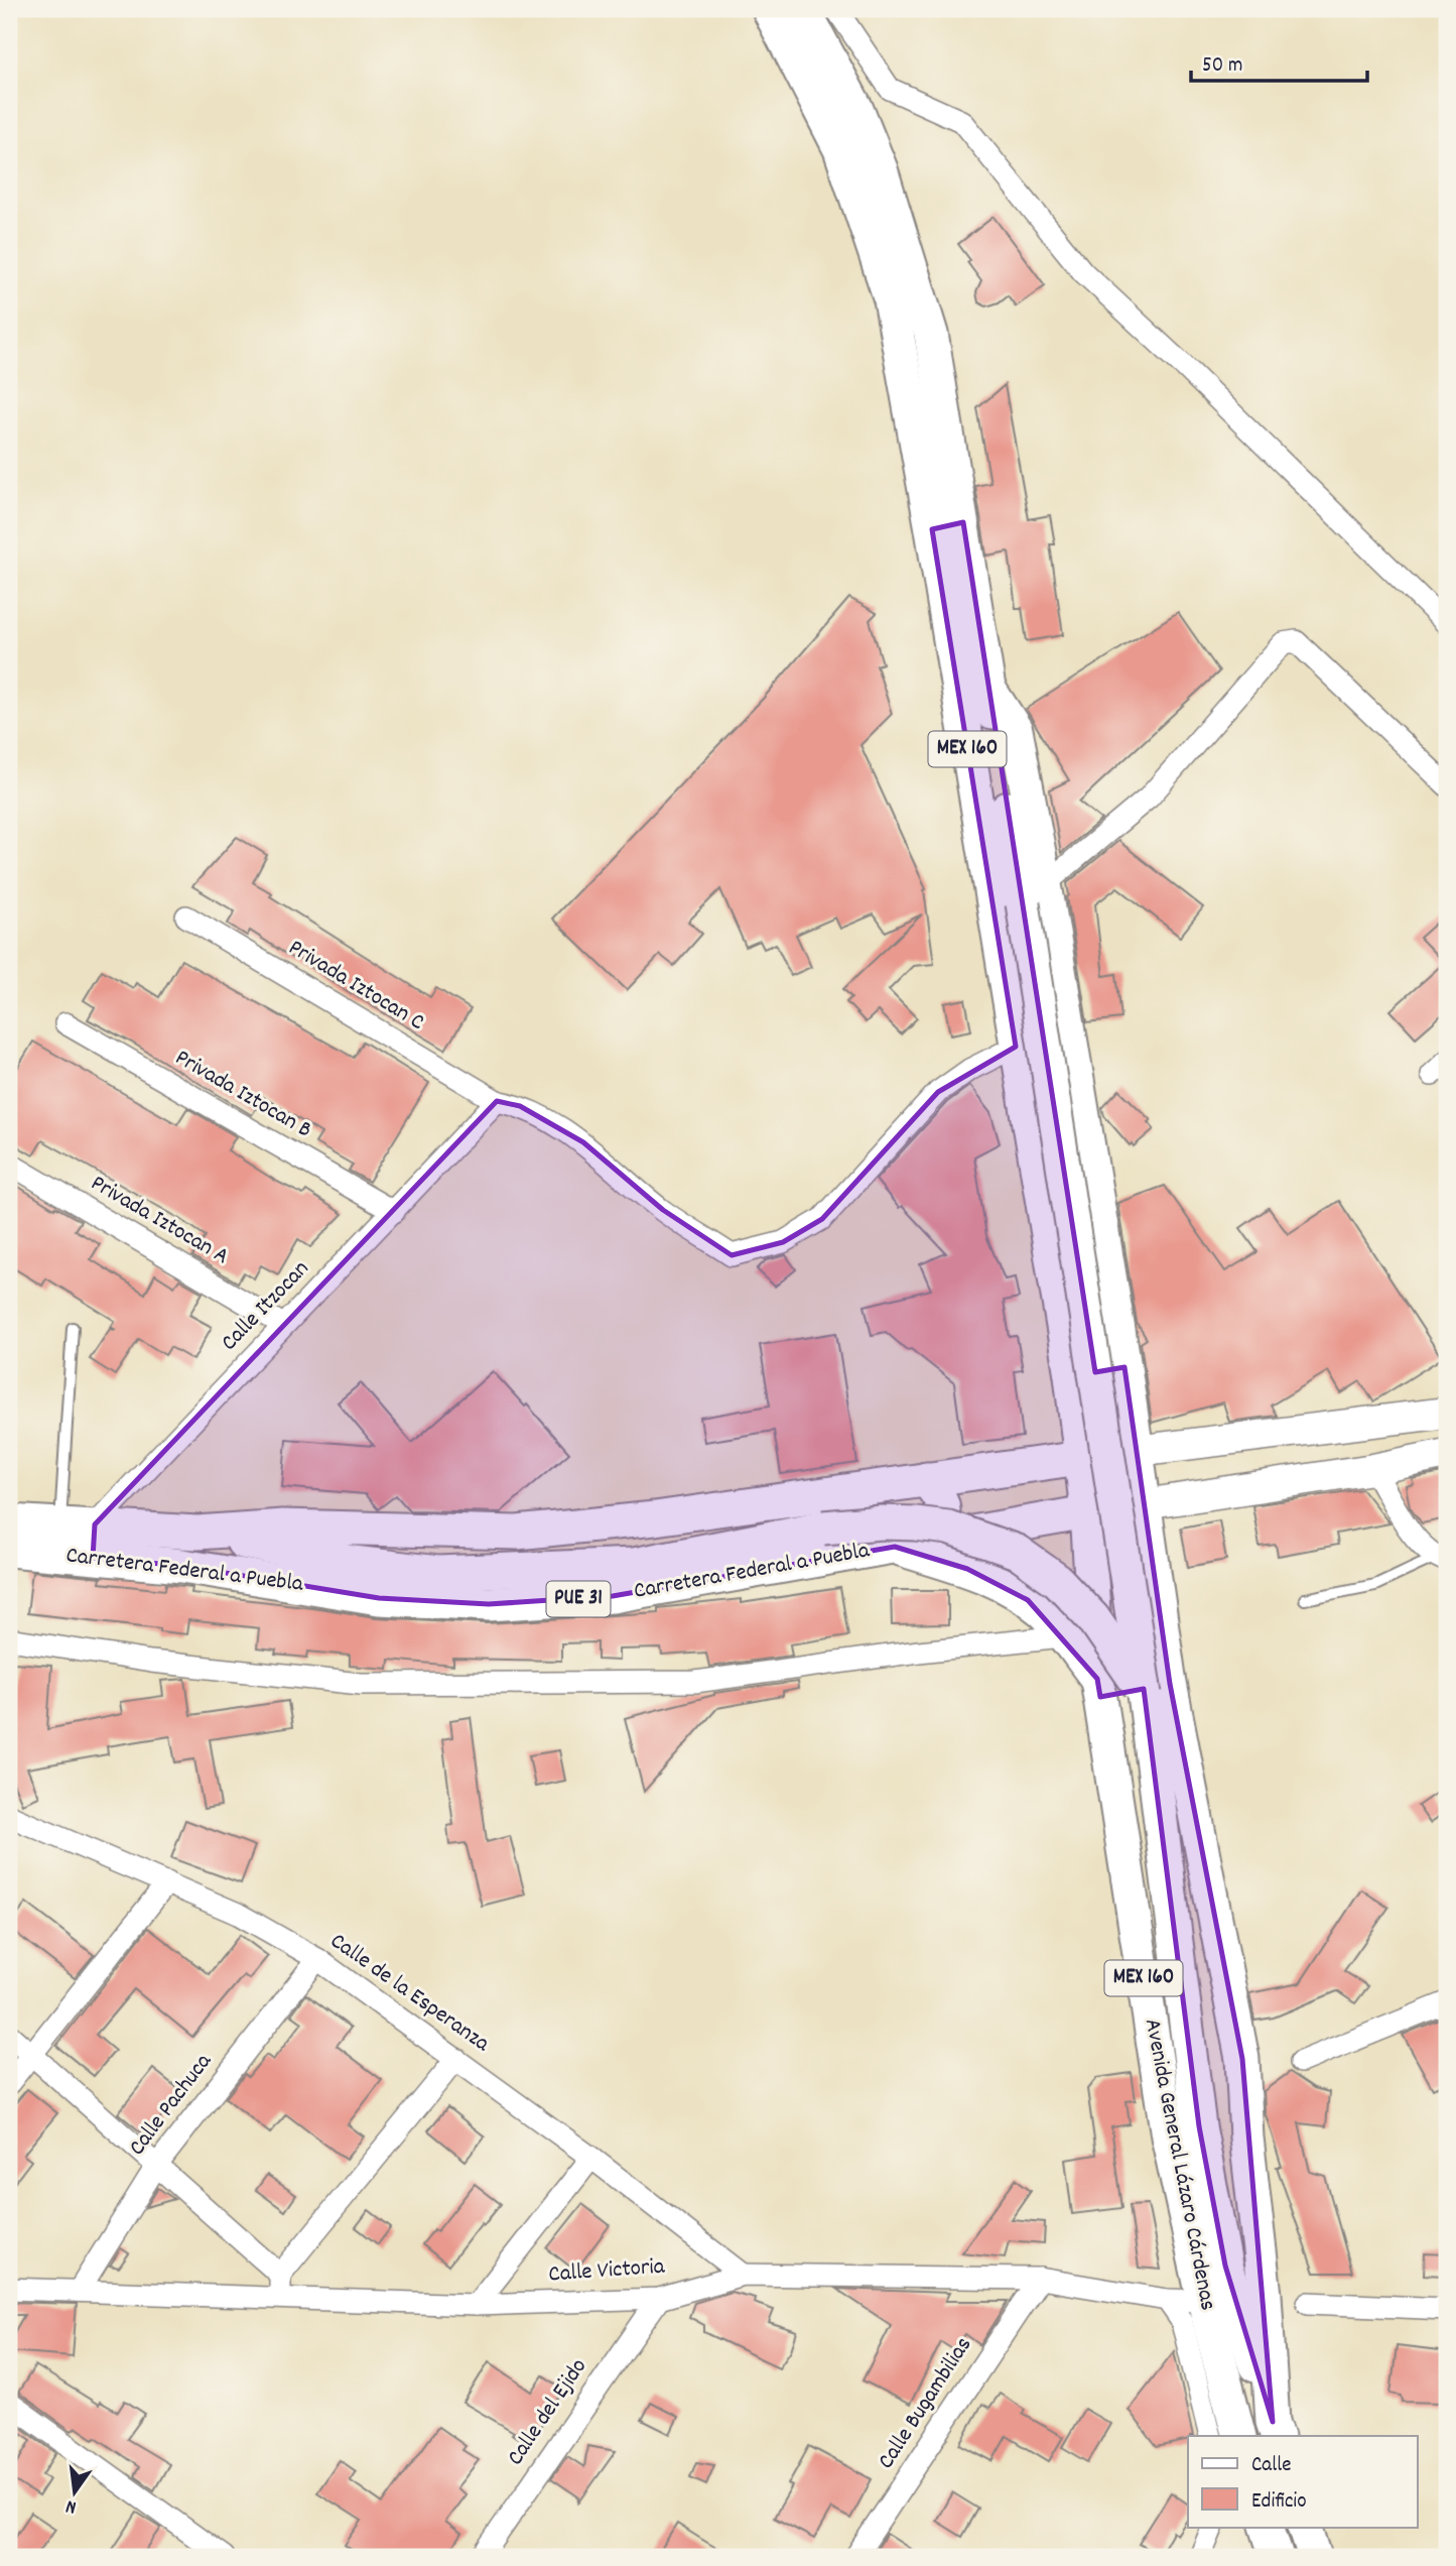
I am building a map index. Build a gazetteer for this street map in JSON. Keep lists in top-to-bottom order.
{
  "streets": {
    "main road": [
      "MEX 160",
      "Carretera Federal a Puebla",
      "PUE 31",
      "Avenida General Lázaro Cárdenas"
    ],
    "street": [
      "Privada Iztocan C",
      "Privada Iztocan B",
      "Privada Iztocan A",
      "Calle Itzocan",
      "Calle de la Esperanza",
      "Calle Pachuca",
      "Calle Victoria",
      "Calle Bugambilias",
      "Calle del Ejido"
    ]
  },
  "crossings": [
    ["MEX 160", "Privada Iztocan C"],
    ["MEX 160", "Carretera Federal a Puebla"],
    ["MEX 160", "Avenida General Lázaro Cárdenas"],
    ["Privada Iztocan C", "Calle Itzocan"],
    ["Privada Iztocan B", "Calle Itzocan"],
    ["Privada Iztocan A", "Calle Itzocan"],
    ["Calle Itzocan", "Carretera Federal a Puebla"],
    ["Carretera Federal a Puebla", "Avenida General Lázaro Cárdenas"],
    ["Calle de la Esperanza", "Calle Pachuca"],
    ["Calle de la Esperanza", "Calle Victoria"],
    ["Calle Pachuca", "Calle Victoria"],
    ["Avenida General Lázaro Cárdenas", "Calle Victoria"],
    ["Calle Victoria", "Calle Bugambilias"],
    ["Calle Victoria", "Calle del Ejido"]
  ],
  "legend": ["Calle", "Edificio"],
  "scale_bar": "50 m",
  "north": "bottom"
}
